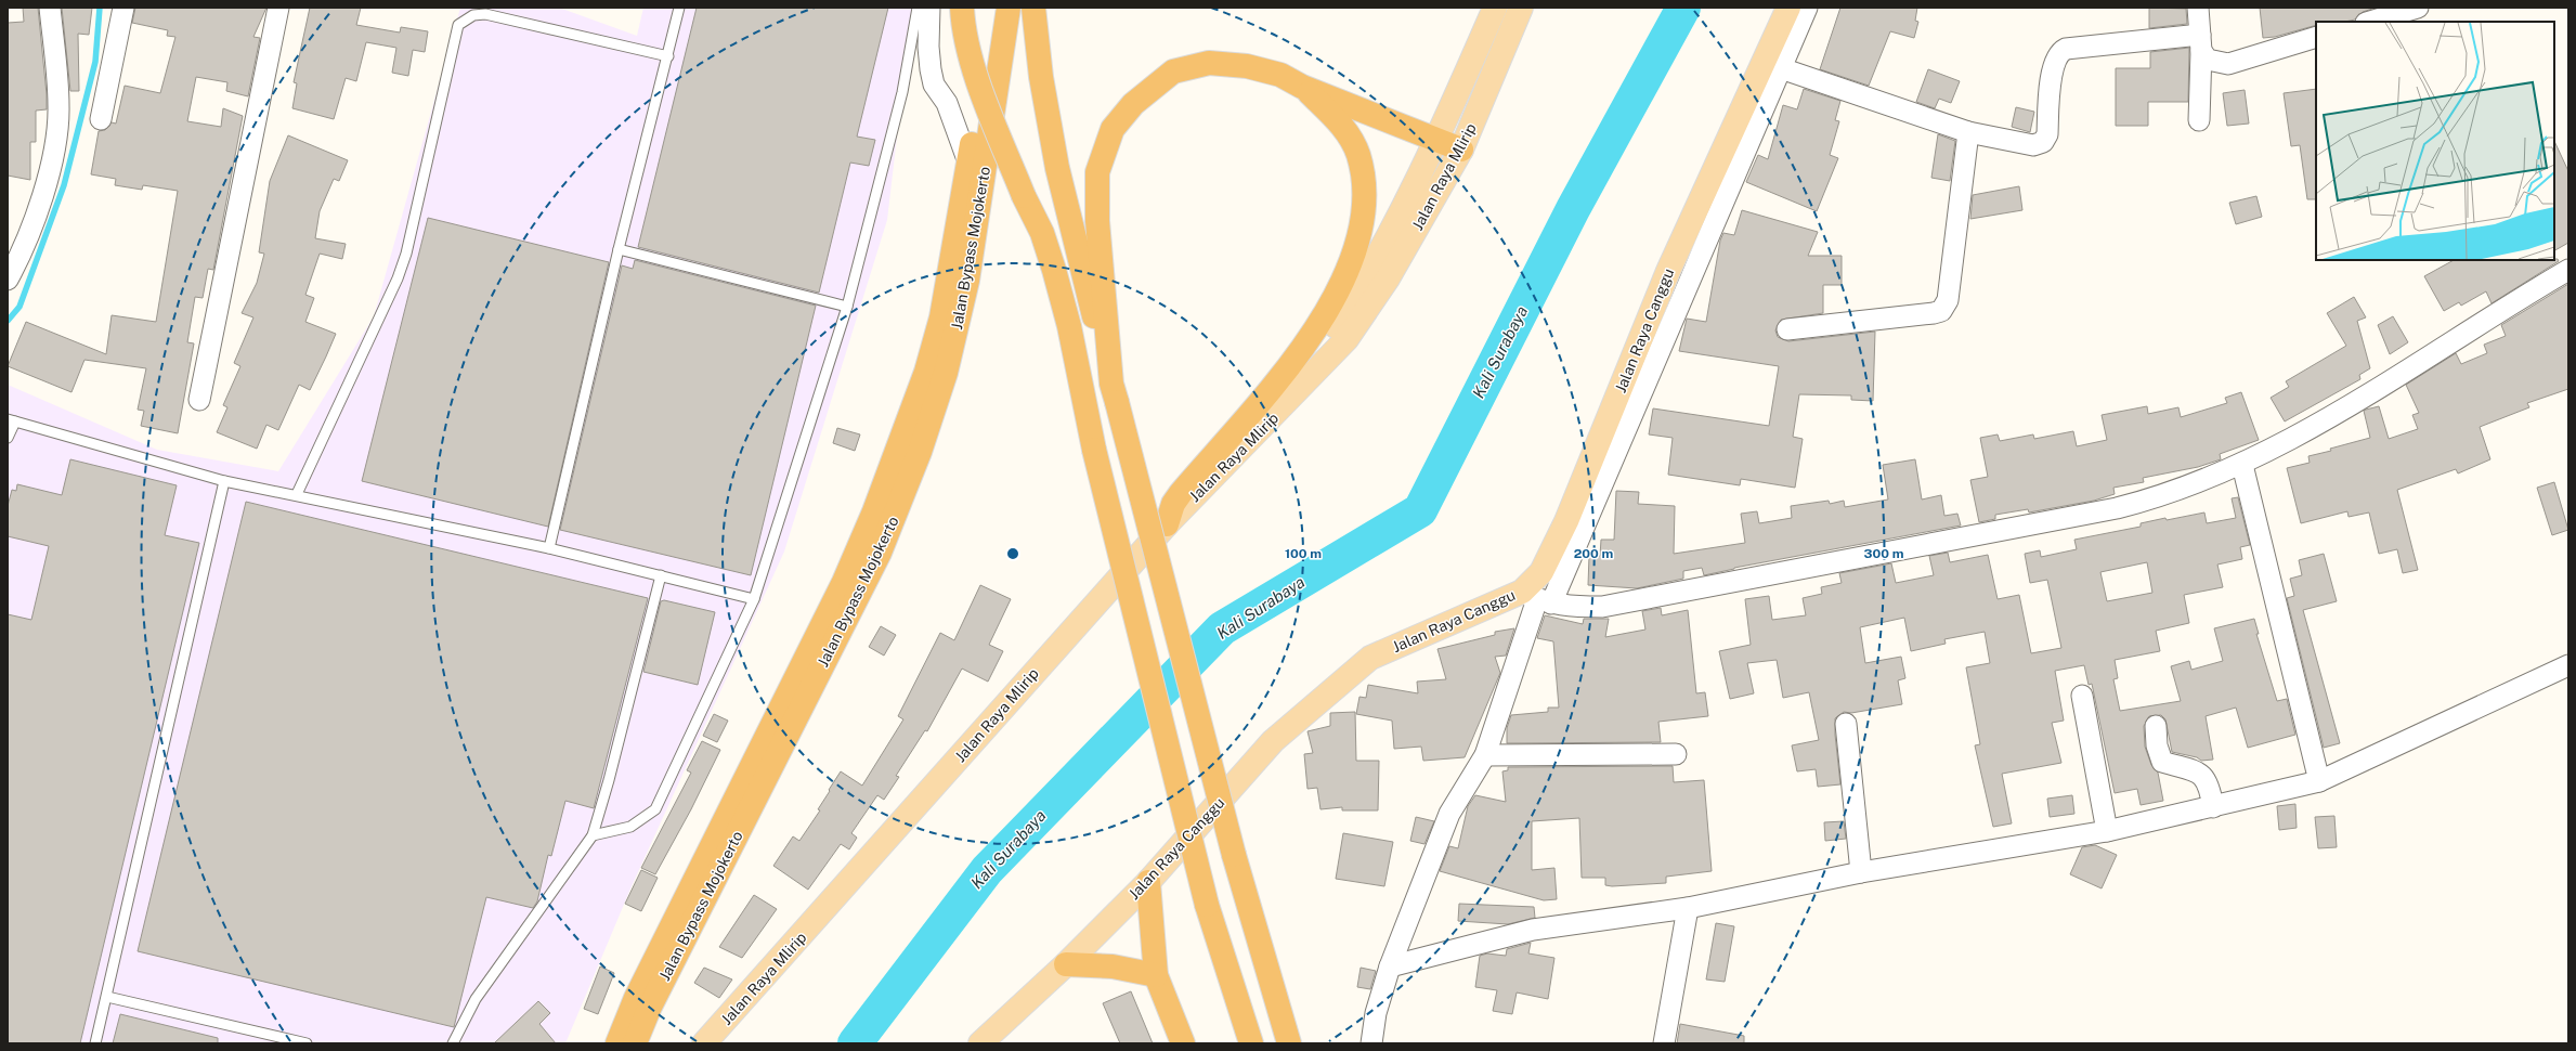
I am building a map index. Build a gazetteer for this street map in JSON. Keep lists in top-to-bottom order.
{
  "streets": {
    "highway": ["Jalan Bypass Mojokerto"],
    "main road": ["Jalan Raya Mlirip", "Jalan Raya Canggu"]
  },
  "water": ["Kali Surabaya"],
  "rings": ["100 m", "200 m", "300 m"]
}
